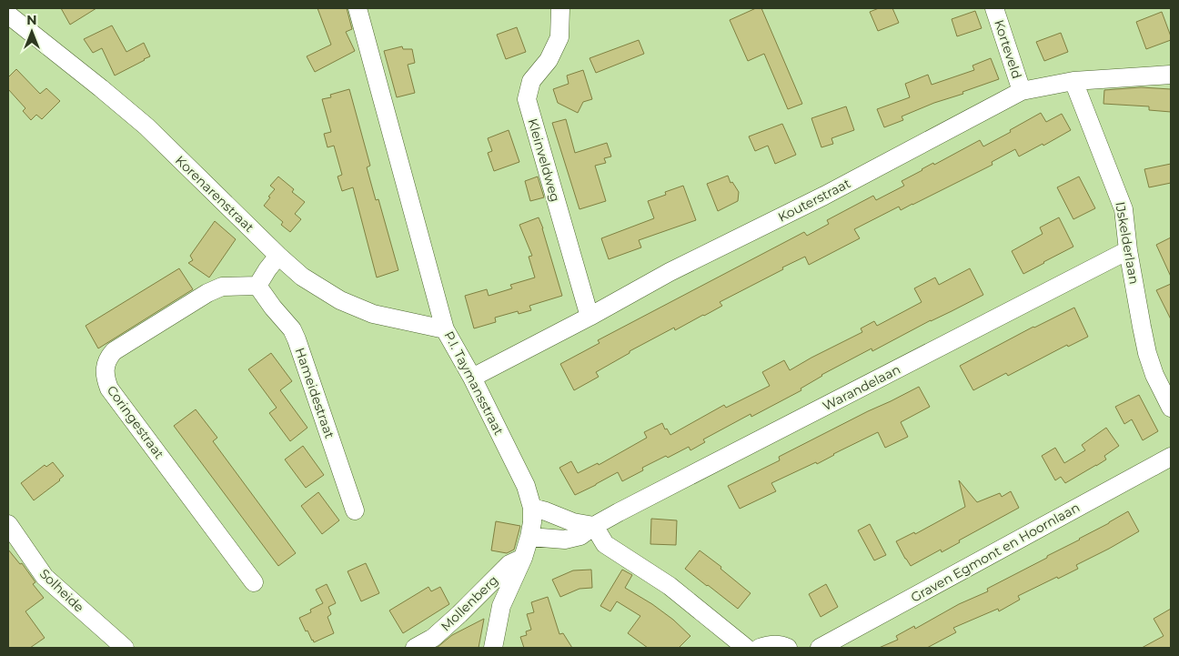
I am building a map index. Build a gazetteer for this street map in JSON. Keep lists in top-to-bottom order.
{
  "streets": {
    "street": [
      "Korteveld",
      "Kleinveldweg",
      "Korenarenstraat",
      "Kouterstraat",
      "IJskelderlaan",
      "P.I. Taymansstraat",
      "Warandelaan",
      "Hameidestraat",
      "Coringestraat",
      "Graven Egmont en Hoornlaan",
      "Solheide",
      "Mollenberg"
    ]
  },
  "crossings": [
    ["Korteveld", "Kouterstraat"],
    ["Kleinveldweg", "Kouterstraat"],
    ["Korenarenstraat", "P.I. Taymansstraat"],
    ["Kouterstraat", "IJskelderlaan"],
    ["Kouterstraat", "P.I. Taymansstraat"],
    ["IJskelderlaan", "Warandelaan"],
    ["P.I. Taymansstraat", "Warandelaan"],
    ["P.I. Taymansstraat", "Mollenberg"],
    ["Hameidestraat", "Coringestraat"]
  ],
  "north": "top"
}
